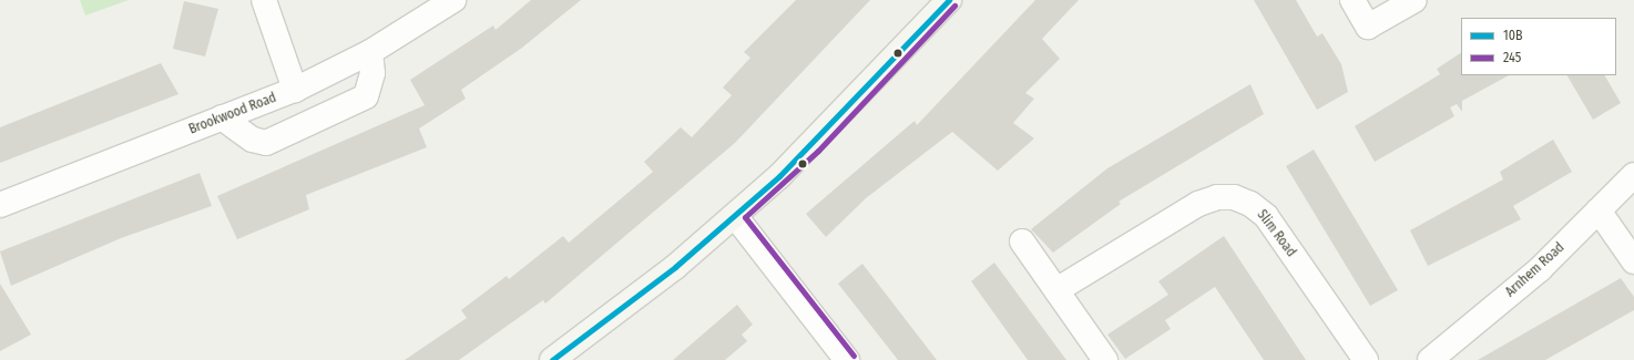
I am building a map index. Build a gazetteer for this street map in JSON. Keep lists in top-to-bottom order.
{
  "streets": {
    "street": ["Brookwood Road", "Slim Road", "Arnhem Road"]
  },
  "lines": ["transit line 10B", "transit line 245"],
  "legend": ["10B", "245"]
}
